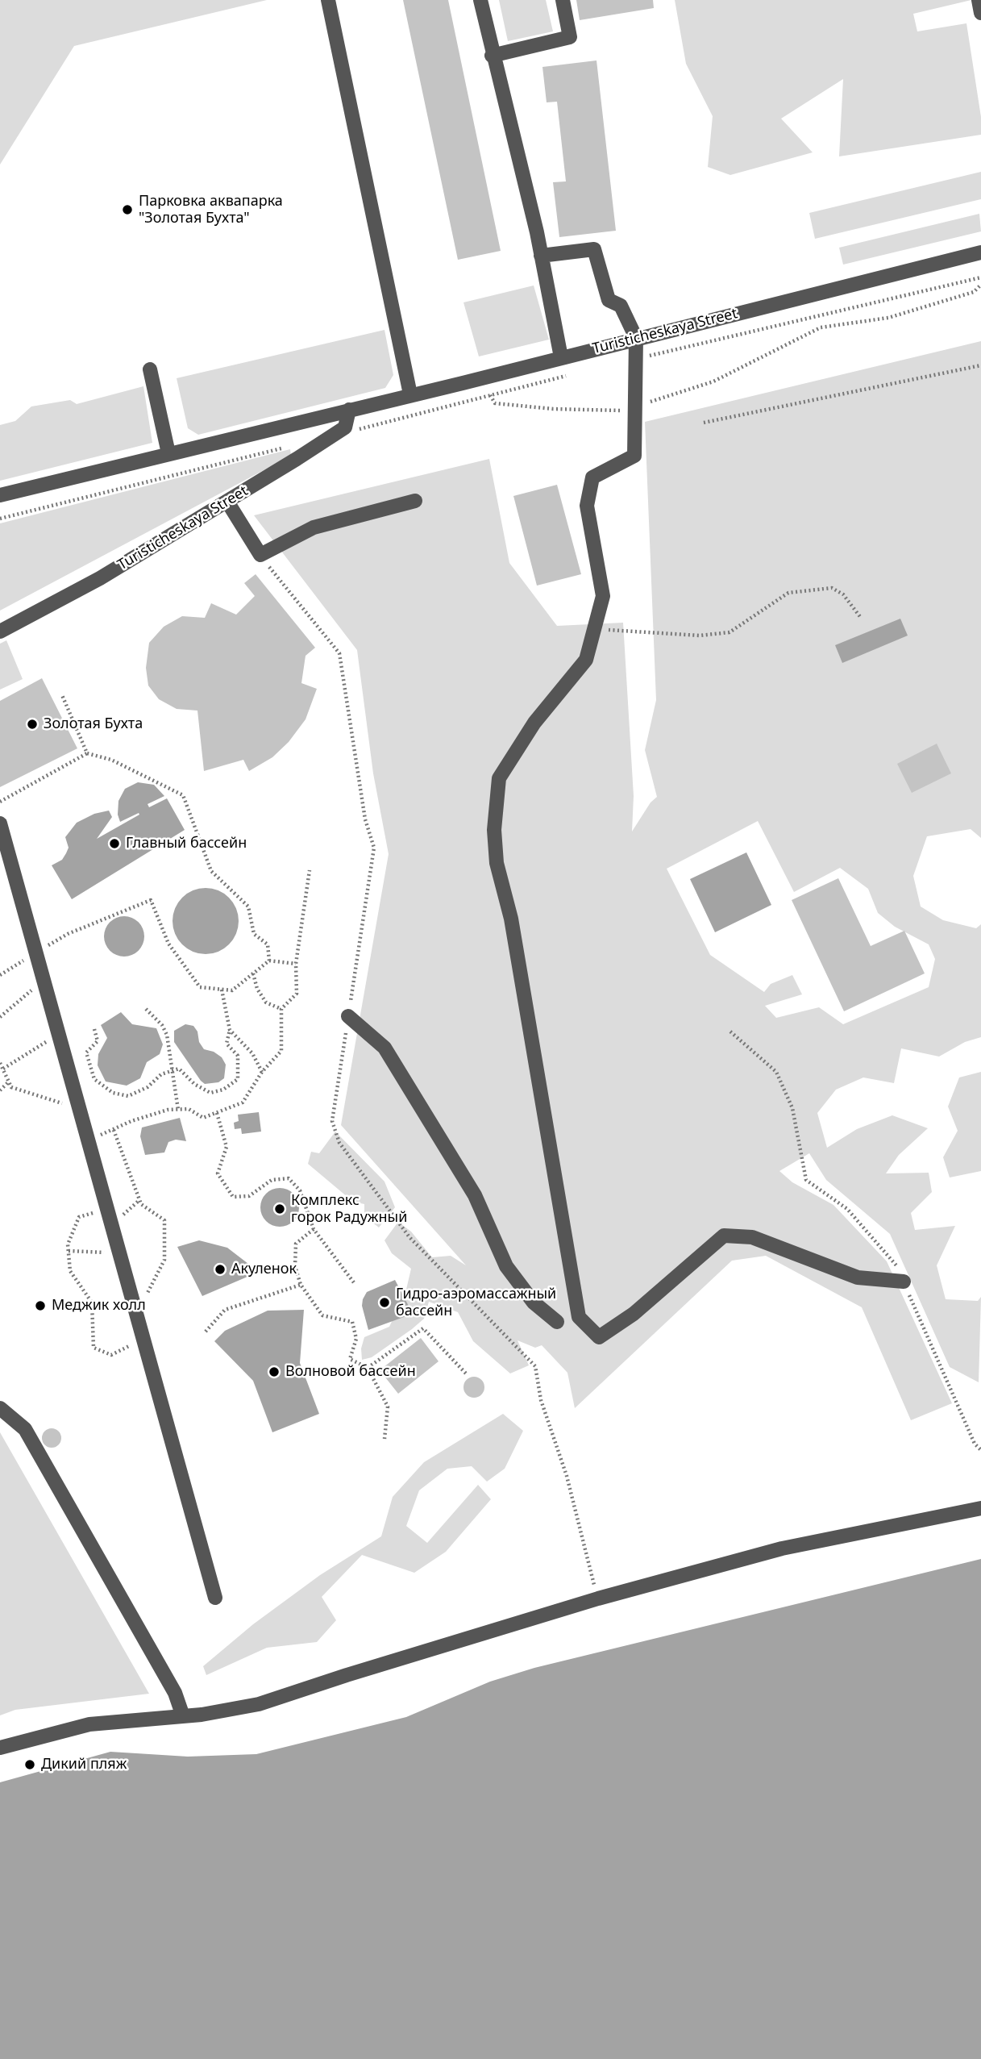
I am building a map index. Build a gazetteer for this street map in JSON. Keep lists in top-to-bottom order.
{
  "streets": {
    "street": ["Turisticheskaya Street"]
  },
  "places": [
    "Парковка аквапарка \"Золотая Бухта\"",
    "Золотая Бухта",
    "Главный бассейн",
    "Комплекс горок Радужный",
    "Акуленок",
    "Гидро-аэромассажный бассейн",
    "Меджик холл",
    "Волновой бассейн",
    "Дикий пляж"
  ]
}
